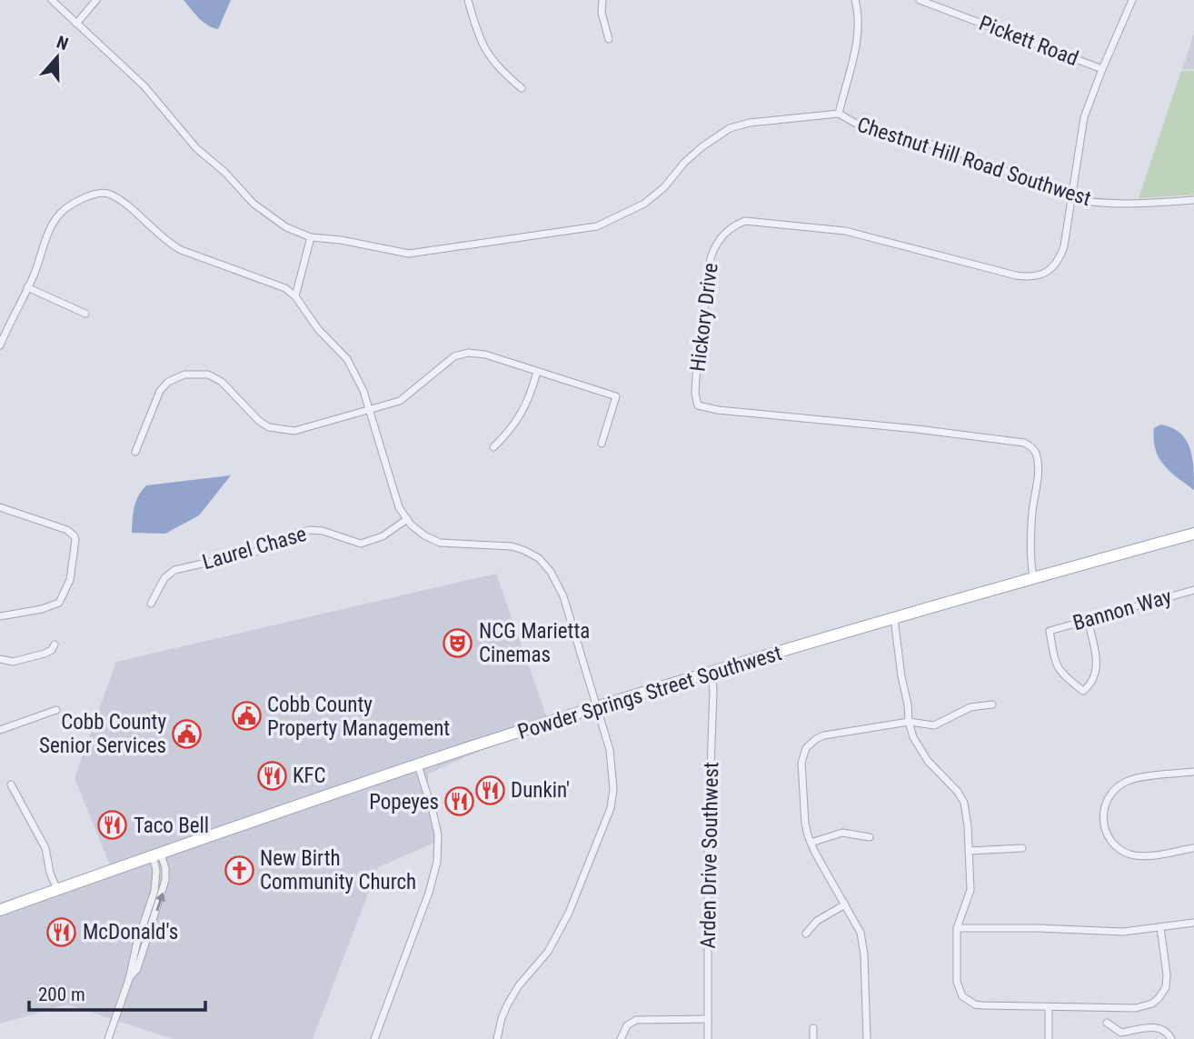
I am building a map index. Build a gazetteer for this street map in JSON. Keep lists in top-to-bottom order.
{
  "streets": {
    "main road": ["Powder Springs Street Southwest"],
    "street": [
      "Pickett Road",
      "Chestnut Hill Road Southwest",
      "Hickory Drive",
      "Laurel Chase",
      "Bannon Way",
      "Arden Drive Southwest"
    ]
  },
  "crossings": [
    ["Pickett Road", "Hickory Drive"],
    ["Chestnut Hill Road Southwest", "Hickory Drive"],
    ["Hickory Drive", "Powder Springs Street Southwest"],
    ["Powder Springs Street Southwest", "Arden Drive Southwest"]
  ],
  "places": {
    "theatre": ["NCG Marietta Cinemas"],
    "public building": ["Cobb County Property Management", "Cobb County Senior Services"],
    "restaurant": [
      "KFC",
      "Dunkin'",
      "Popeyes",
      "Taco Bell",
      "McDonald's"
    ],
    "church": ["New Birth Community Church"]
  },
  "scale_bar": "200 m",
  "north": "top"
}
